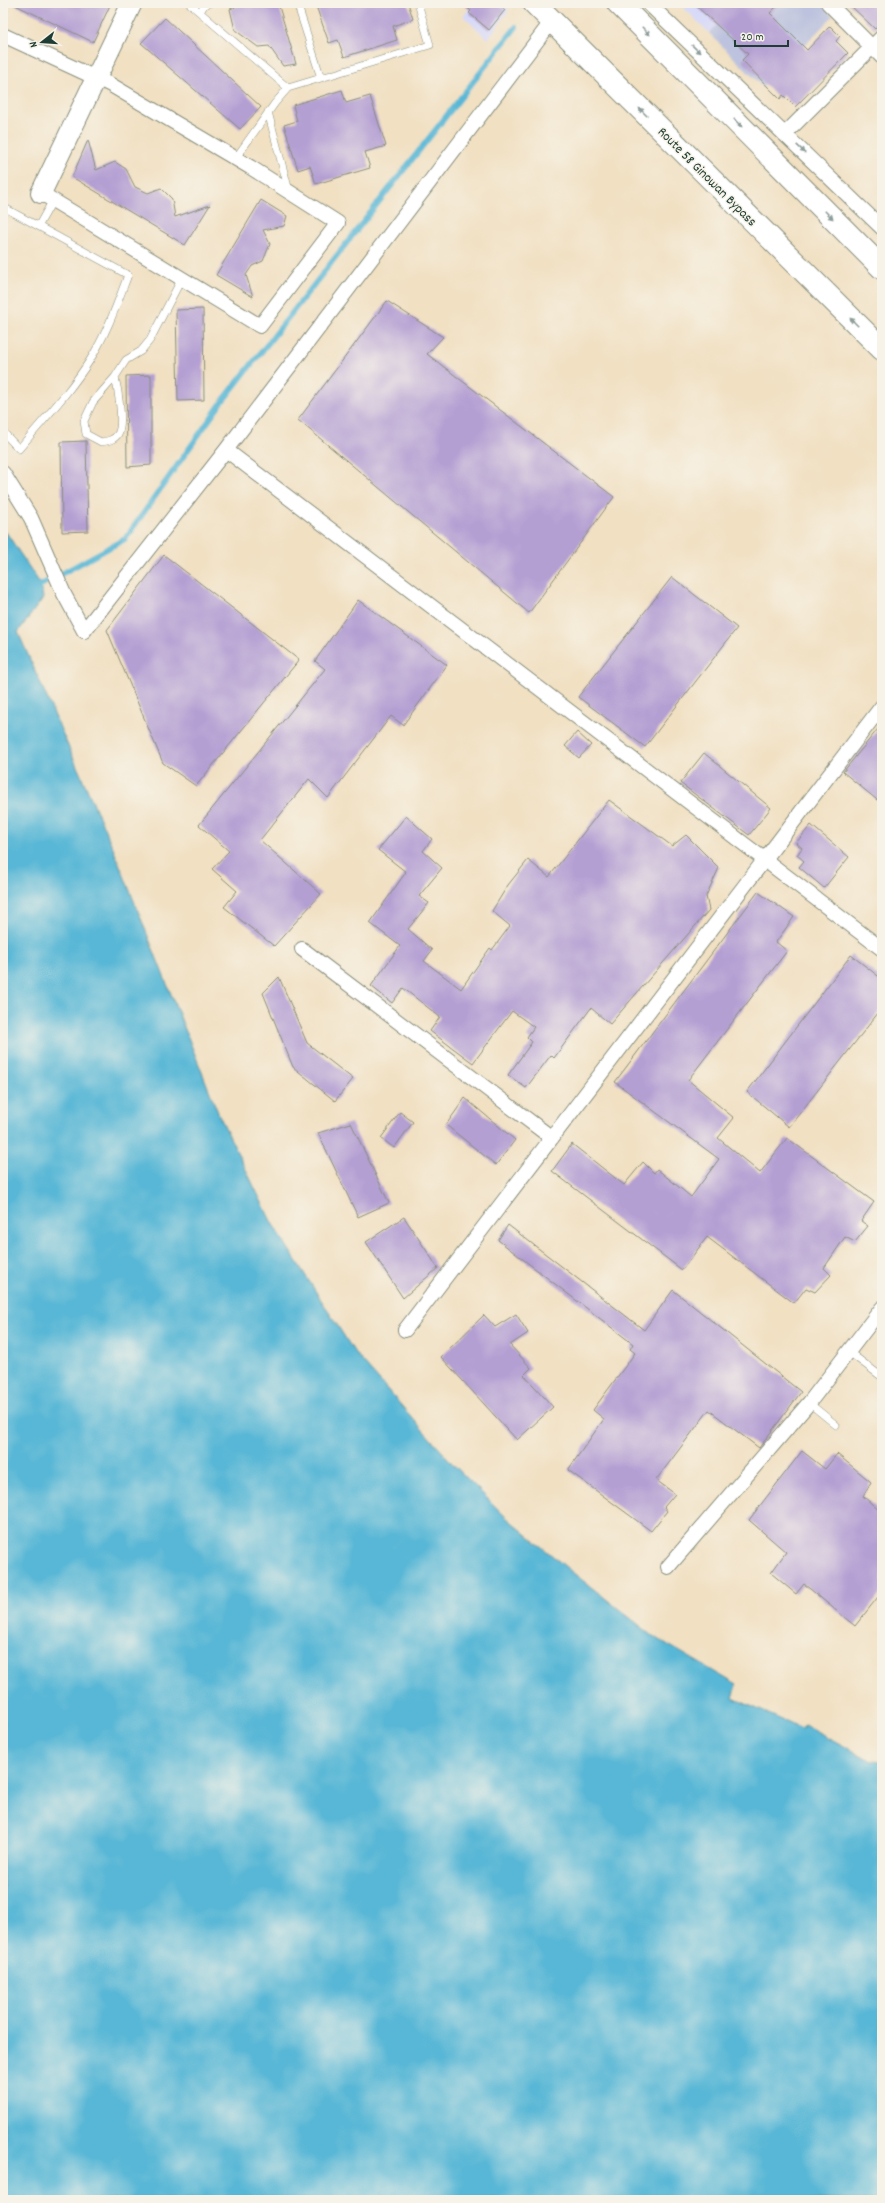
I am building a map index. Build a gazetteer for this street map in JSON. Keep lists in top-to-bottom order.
{
  "streets": {
    "highway": ["Route 58 Ginowan Bypass"]
  },
  "scale_bar": "20 m",
  "north": "left"
}
